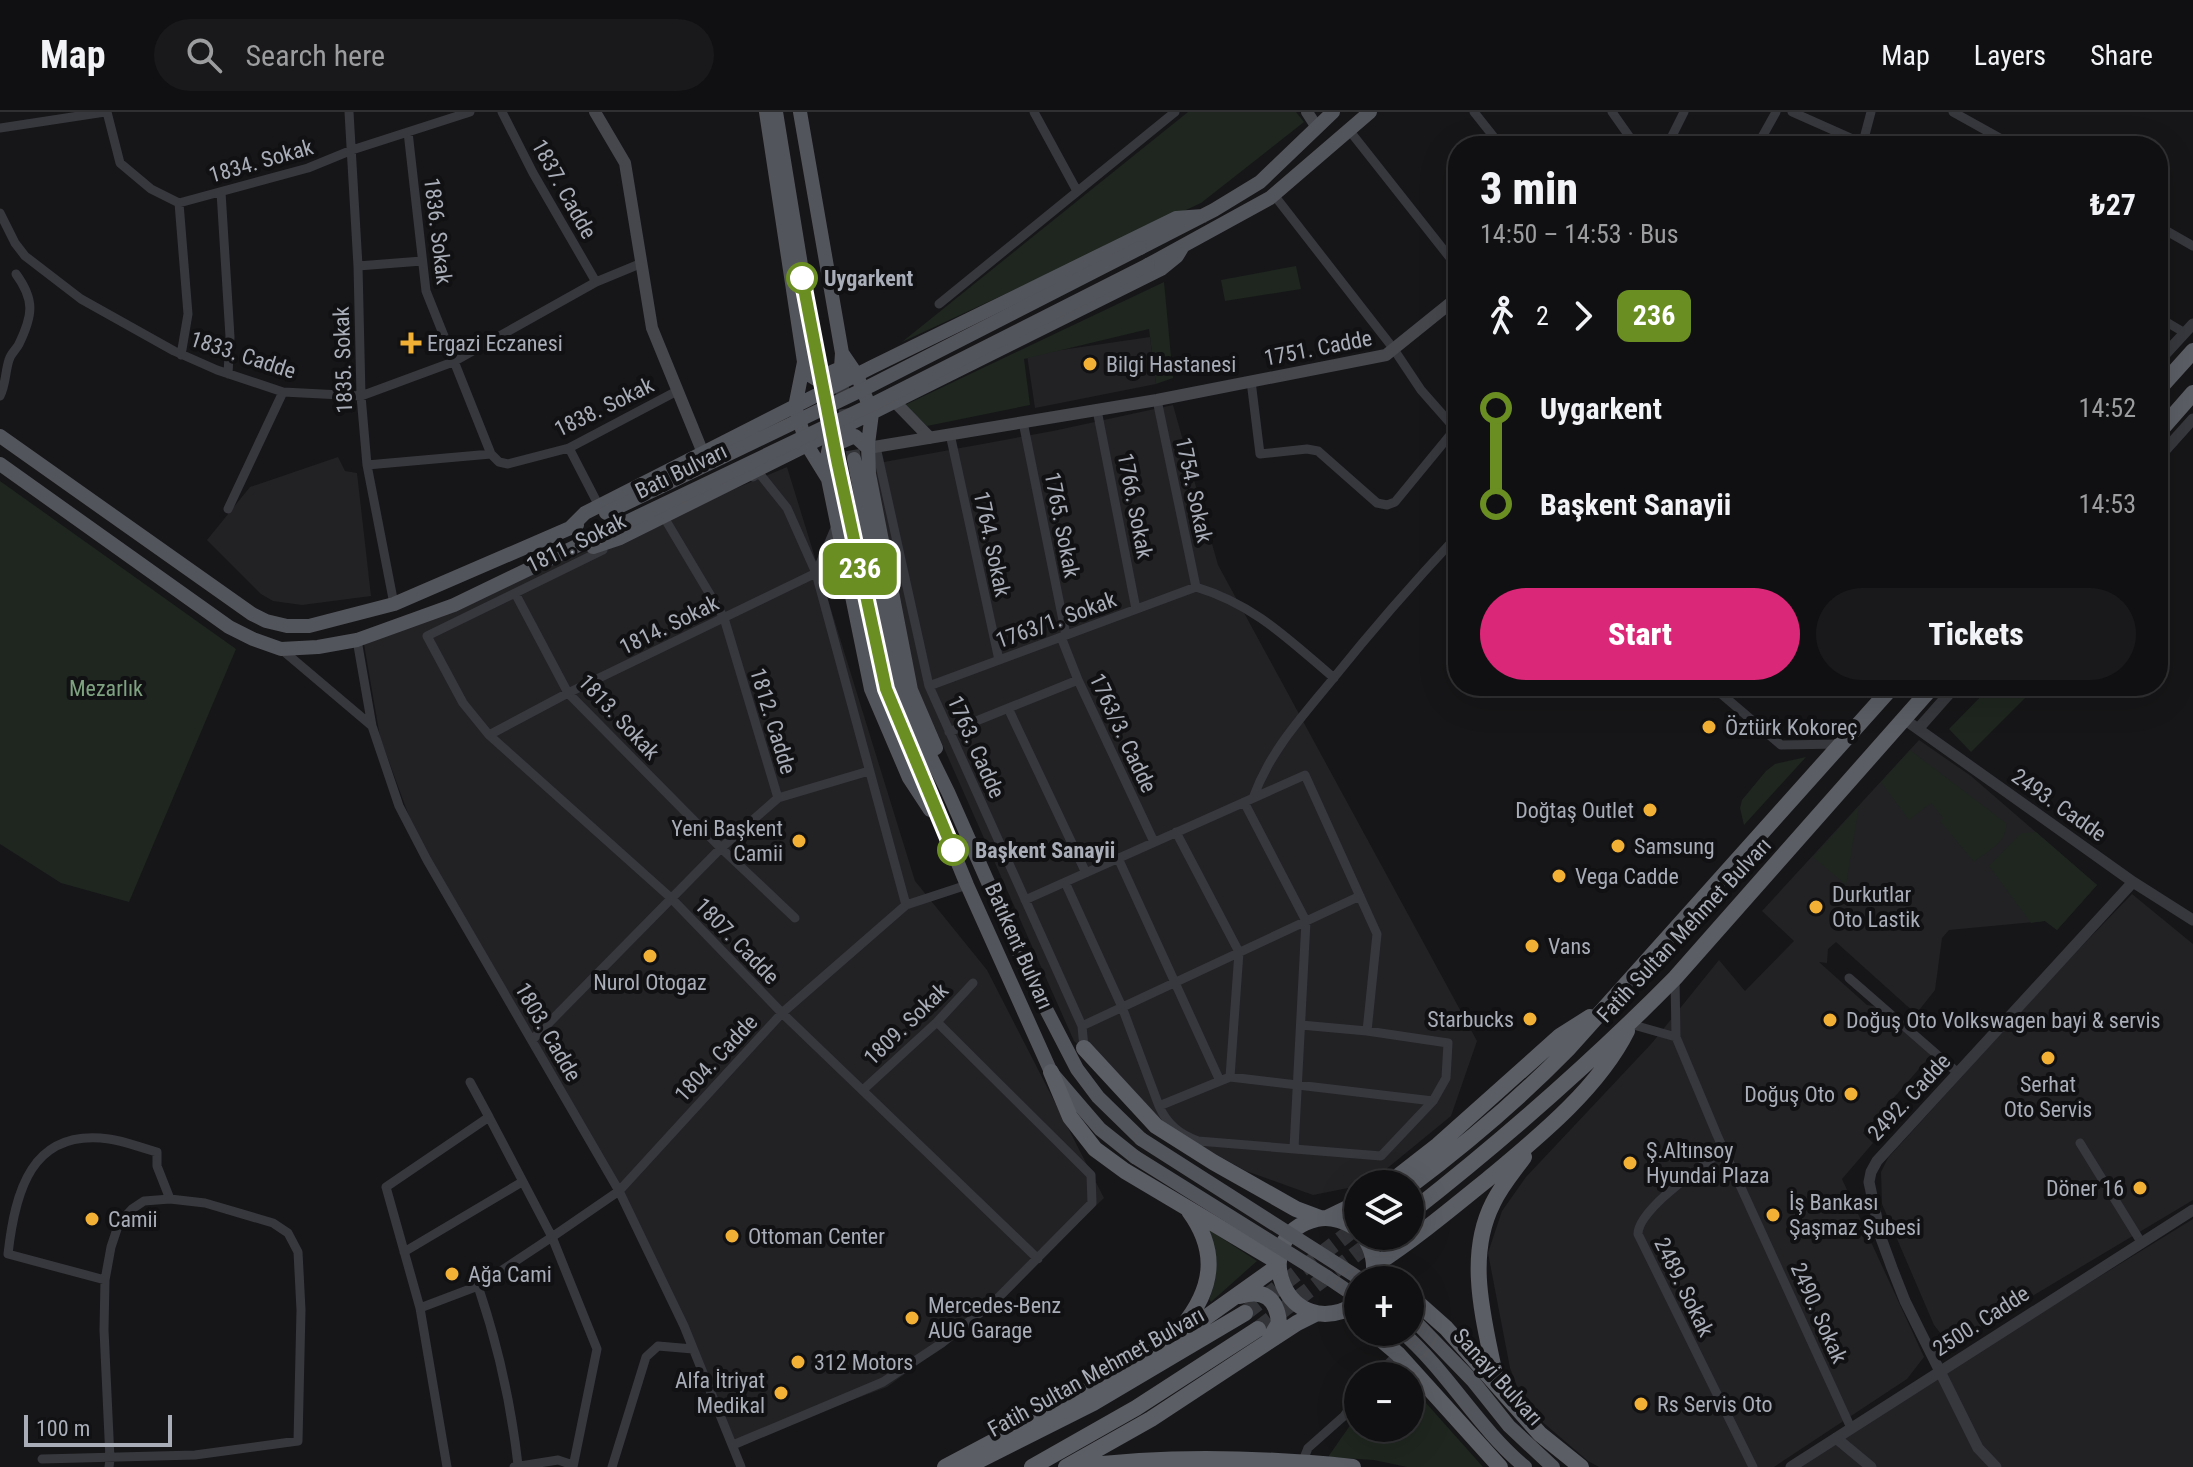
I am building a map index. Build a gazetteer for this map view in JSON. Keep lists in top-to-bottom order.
{
  "streets": {
    "highway": ["Fatih Sultan Mehmet Bulvarı"],
    "main road": [
      "1751. Cadde",
      "Batı Bulvarı",
      "Batıkent Bulvarı",
      "Sanayi Bulvarı"
    ],
    "street": [
      "1834. Sokak",
      "1837. Cadde",
      "1836. Sokak",
      "1833. Cadde",
      "1835. Sokak",
      "1838. Sokak",
      "1754. Sokak",
      "1766. Sokak",
      "1765. Sokak",
      "1811. Sokak",
      "1764. Sokak",
      "1763/1. Sokak",
      "1814. Sokak",
      "1813. Sokak",
      "1812. Cadde",
      "1763/3. Cadde",
      "1763. Cadde",
      "2493. Cadde",
      "1807. Cadde",
      "1809. Sokak",
      "1803. Cadde",
      "1804. Cadde",
      "2492. Cadde",
      "2489. Sokak",
      "2490. Sokak",
      "2500. Cadde"
    ]
  },
  "crossings": [
    ["1834. Sokak", "1836. Sokak"],
    ["1834. Sokak", "1835. Sokak"],
    ["1837. Cadde", "1833. Cadde"],
    ["1836. Sokak", "1833. Cadde"],
    ["1836. Sokak", "1838. Sokak"],
    ["1751. Cadde", "1754. Sokak"],
    ["1751. Cadde", "1766. Sokak"],
    ["1751. Cadde", "1765. Sokak"],
    ["1751. Cadde", "1764. Sokak"],
    ["1751. Cadde", "1763. Cadde"],
    ["1833. Cadde", "1835. Sokak"],
    ["1835. Sokak", "Batı Bulvarı"],
    ["Batı Bulvarı", "1803. Cadde"],
    ["1754. Sokak", "1763/1. Sokak"],
    ["1766. Sokak", "1763/1. Sokak"],
    ["1765. Sokak", "1763/1. Sokak"],
    ["1765. Sokak", "1763/3. Cadde"],
    ["1811. Sokak", "1814. Sokak"],
    ["1811. Sokak", "1813. Sokak"],
    ["1811. Sokak", "1812. Cadde"],
    ["1811. Sokak", "1807. Cadde"],
    ["1811. Sokak", "1804. Cadde"],
    ["1764. Sokak", "1763/1. Sokak"],
    ["1763/1. Sokak", "1763/3. Cadde"],
    ["1763/1. Sokak", "1763. Cadde"],
    ["1814. Sokak", "1813. Sokak"],
    ["1814. Sokak", "1812. Cadde"],
    ["1814. Sokak", "1807. Cadde"],
    ["1813. Sokak", "1812. Cadde"],
    ["1812. Cadde", "1807. Cadde"],
    ["1812. Cadde", "1803. Cadde"],
    ["2493. Cadde", "Fatih Sultan Mehmet Bulvarı"],
    ["2493. Cadde", "2492. Cadde"],
    ["Fatih Sultan Mehmet Bulvarı", "2490. Sokak"],
    ["1807. Cadde", "1809. Sokak"],
    ["1807. Cadde", "1804. Cadde"],
    ["Batıkent Bulvarı", "1804. Cadde"],
    ["1803. Cadde", "1804. Cadde"],
    ["2492. Cadde", "2500. Cadde"],
    ["2489. Sokak", "2490. Sokak"],
    ["2490. Sokak", "2500. Cadde"]
  ],
  "parks": ["Mezarlık"],
  "places": {
    "other": [
      "Uygarkent",
      "Bilgi Hastanesi",
      "Öztürk Kokoreç",
      "Doğtaş Outlet",
      "Yeni Başkent Camii",
      "Samsung",
      "Başkent Sanayii",
      "Vega Cadde",
      "Durkutlar Oto Lastik",
      "Vans",
      "Nurol Otogaz",
      "Starbucks",
      "Doğuş Oto Volkswagen bayi & servis",
      "Serhat Oto Servis",
      "Doğuş Oto",
      "Ş.Altınsoy Hyundai Plaza",
      "Döner 16",
      "İş Bankası Şaşmaz Şubesi",
      "Camii",
      "Ottoman Center",
      "Ağa Cami",
      "Mercedes-Benz AUG Garage",
      "312 Motors",
      "Alfa İtriyat Medikal",
      "Rs Servis Oto"
    ],
    "health": ["Ergazi Eczanesi"]
  },
  "lines": ["bus line 236"],
  "scale_bar": "100 m",
  "page": {
    "header": "Map",
    "search": "Search here",
    "nav": ["Map", "Layers", "Share"],
    "on_map": "236",
    "heading": ["3 min", "14:50 – 14:53 · Bus", "₺27"],
    "legs": ["2", "236"],
    "list": [
      {
        "name": "Uygarkent",
        "value": "14:52"
      },
      {
        "name": "Başkent Sanayii",
        "value": "14:53"
      }
    ],
    "buttons": ["Start", "Tickets"],
    "map_buttons": ["+", "−"],
    "scale": "100 m"
  }
}
